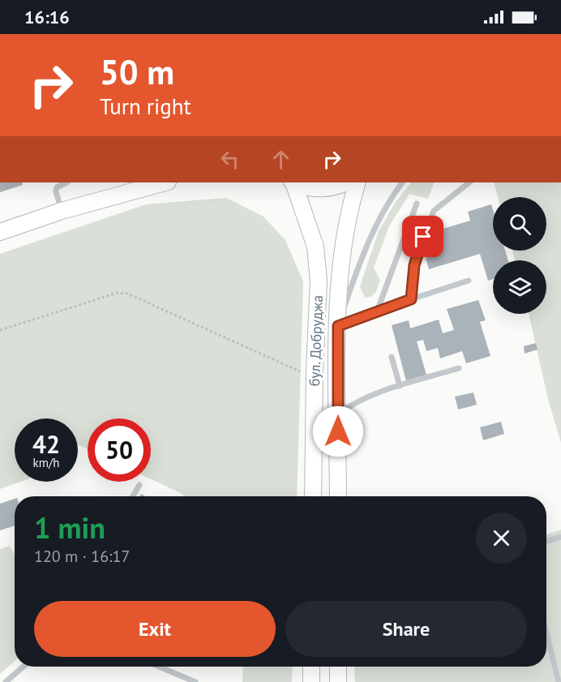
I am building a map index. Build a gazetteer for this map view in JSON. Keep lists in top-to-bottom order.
{
  "streets": {
    "main road": ["бул. Добруджа"]
  },
  "page": {
    "status": "16:16",
    "turn": ["50 m", "Turn right"],
    "speed": "42 km/h",
    "limit": "50",
    "heading": ["1 min", "120 m · 16:17"],
    "buttons": ["Exit", "Share"]
  }
}
